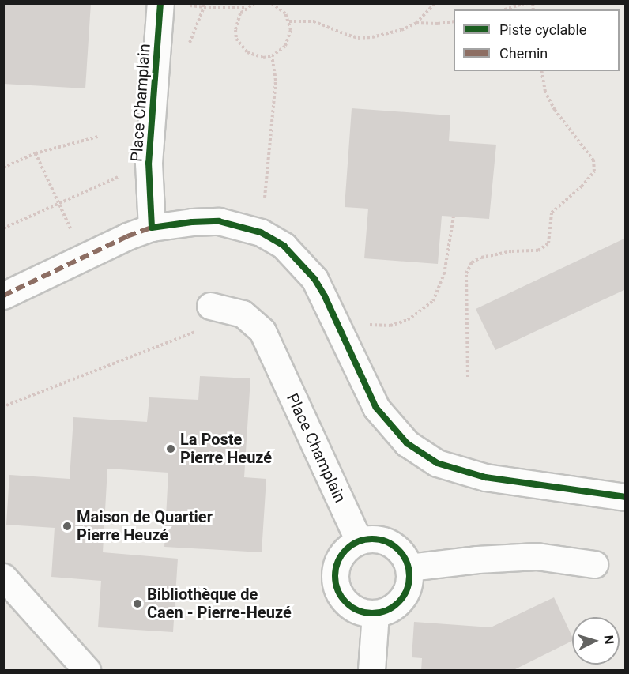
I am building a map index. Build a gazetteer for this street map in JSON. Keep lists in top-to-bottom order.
{
  "streets": {
    "street": ["Place Champlain"]
  },
  "places": ["La Poste Pierre Heuzé", "Maison de Quartier Pierre Heuzé", "Bibliothèque de Caen - Pierre-Heuzé"],
  "legend": ["Piste cyclable", "Chemin"],
  "north": "right"
}
